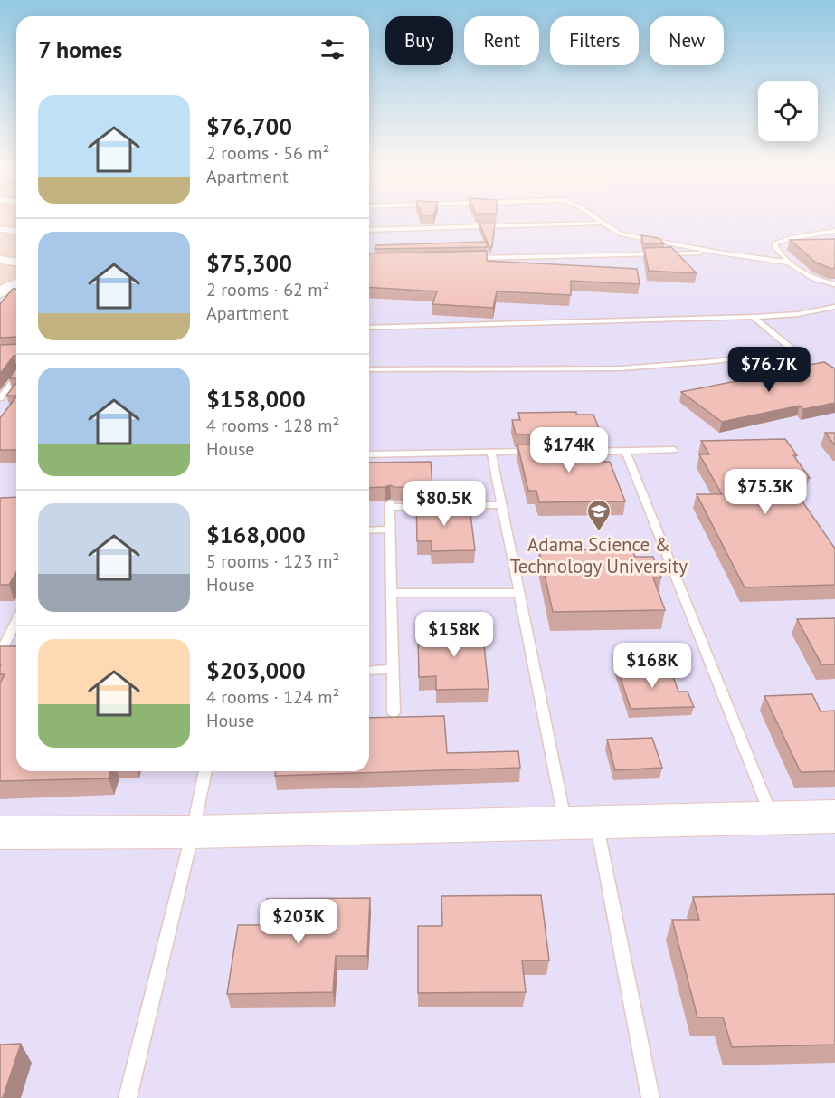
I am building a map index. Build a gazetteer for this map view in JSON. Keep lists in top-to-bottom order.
{
  "places": {
    "school or university": ["Adama Science & Technology University"]
  },
  "page": {
    "chip": [
      "Buy",
      "Rent",
      "Filters",
      "New"
    ],
    "heading": "7 homes",
    "list": [
      {
        "name": "$76,700",
        "note": "2 rooms · 56 m² · Apartment"
      },
      {
        "name": "$75,300",
        "note": "2 rooms · 62 m² · Apartment"
      },
      {
        "name": "$158,000",
        "note": "4 rooms · 128 m² · House"
      },
      {
        "name": "$168,000",
        "note": "5 rooms · 123 m² · House"
      },
      {
        "name": "$203,000",
        "note": "4 rooms · 124 m² · House"
      }
    ],
    "price": [
      "$76.7K",
      "$174K",
      "$75.3K",
      "$80.5K",
      "$158K",
      "$168K",
      "$203K"
    ]
  }
}
